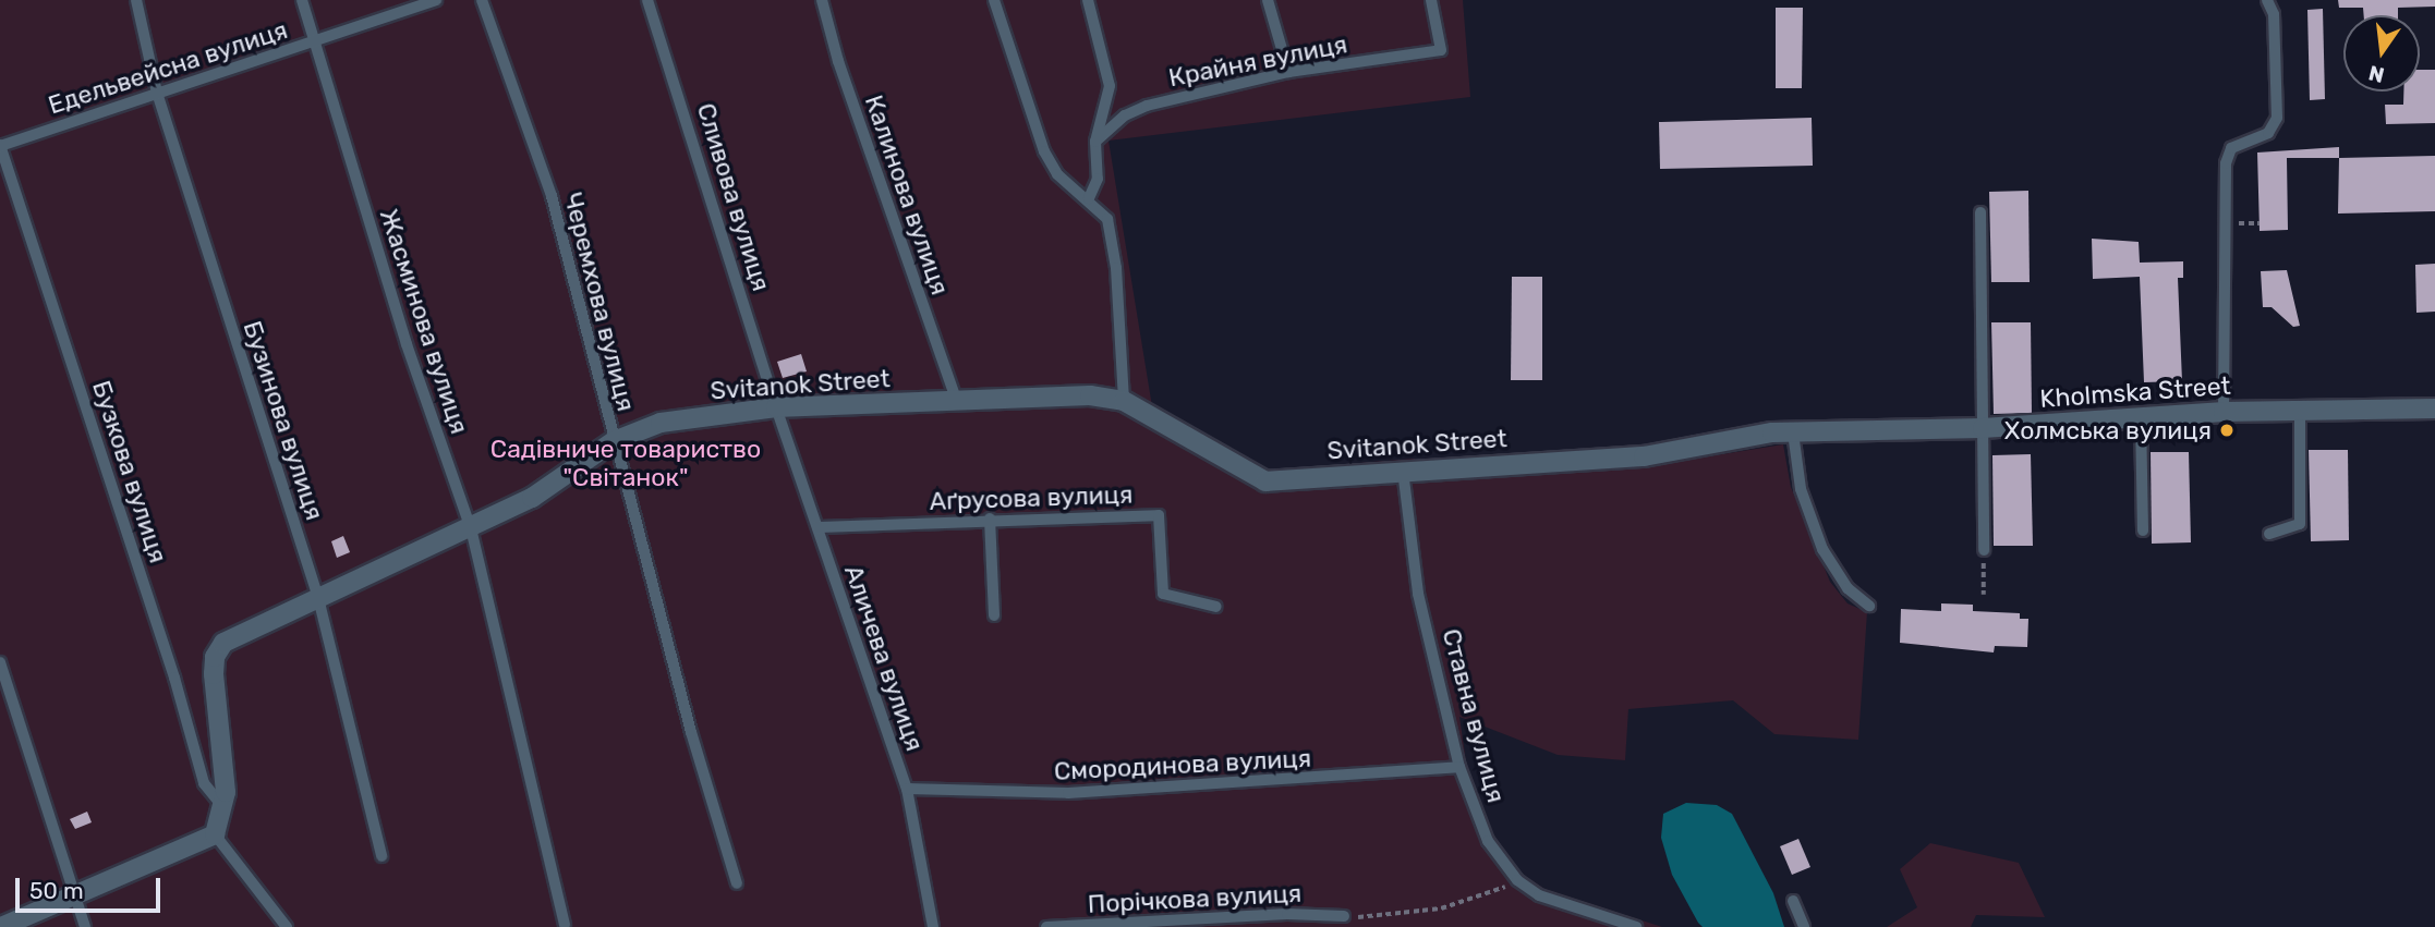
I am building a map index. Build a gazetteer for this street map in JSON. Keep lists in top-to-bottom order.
{
  "streets": {
    "street": ["Svitanok Street", "Kholmska Street"],
    "lane": [
      "Крайня вулиця",
      "Едельвейсна вулиця",
      "Калинова вулиця",
      "Сливова вулиця",
      "Черемхова вулиця",
      "Жасминова вулиця",
      "Бузинова вулиця",
      "Бузкова вулиця",
      "Аґрусова вулиця",
      "Аличева вулиця",
      "Ставна вулиця",
      "Смородинова вулиця",
      "Порічкова вулиця"
    ]
  },
  "crossings": [
    ["Едельвейсна вулиця", "Жасминова вулиця"],
    ["Едельвейсна вулиця", "Бузинова вулиця"],
    ["Едельвейсна вулиця", "Бузкова вулиця"],
    ["Калинова вулиця", "Svitanok Street"],
    ["Сливова вулиця", "Svitanok Street"],
    ["Сливова вулиця", "Аличева вулиця"],
    ["Черемхова вулиця", "Svitanok Street"],
    ["Жасминова вулиця", "Svitanok Street"],
    ["Svitanok Street", "Kholmska Street"],
    ["Svitanok Street", "Бузинова вулиця"],
    ["Svitanok Street", "Бузкова вулиця"],
    ["Svitanok Street", "Аличева вулиця"],
    ["Svitanok Street", "Ставна вулиця"],
    ["Аґрусова вулиця", "Аличева вулиця"],
    ["Аличева вулиця", "Смородинова вулиця"],
    ["Ставна вулиця", "Смородинова вулиця"]
  ],
  "parks": ["Садівниче товариство \"Світанок\""],
  "places": ["Холмська вулиця"],
  "scale_bar": "50 m",
  "north": "bottom"
}
